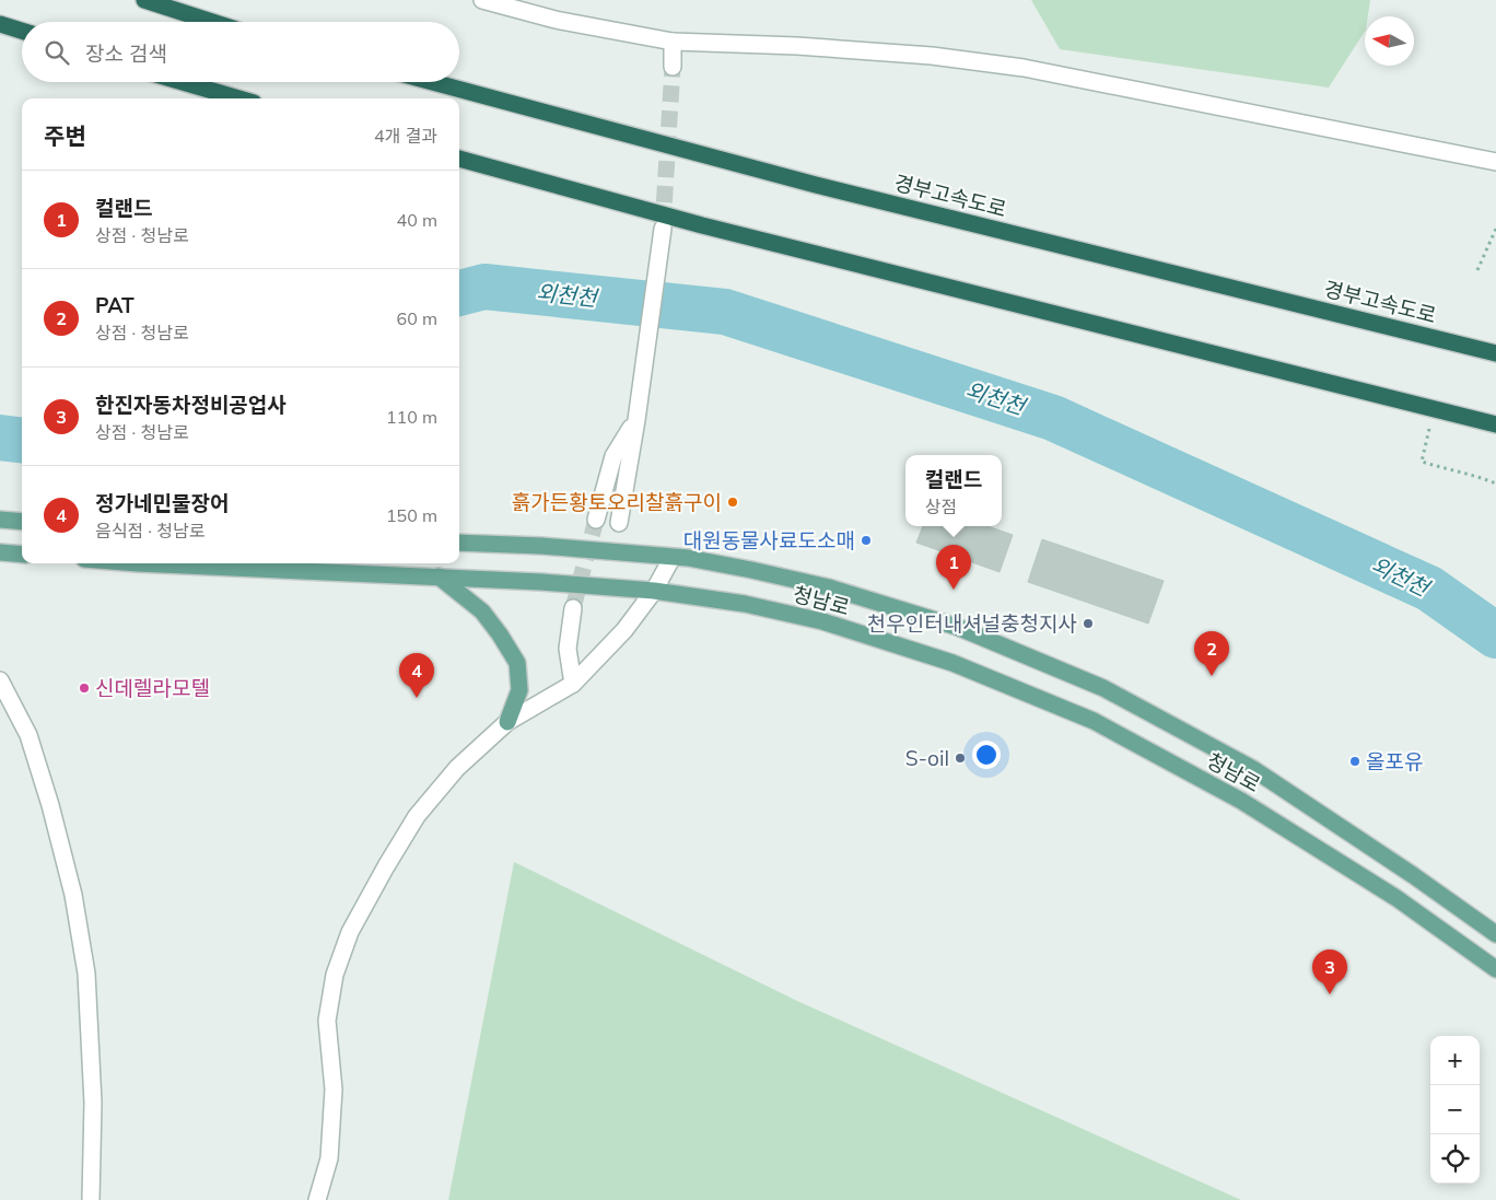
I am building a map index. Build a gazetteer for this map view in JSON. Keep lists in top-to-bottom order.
{
  "streets": {
    "highway": ["경부고속도로"],
    "main road": ["청남로"]
  },
  "water": ["외천천"],
  "places": [
    "흙가든황토오리찰흙구이",
    "대원동물사료도소매",
    "천우인터내셔널충청지사",
    "신데렐라모텔",
    "S-oil",
    "올포유"
  ],
  "north": "left",
  "page": {
    "search": "장소 검색",
    "heading": ["주변", "4개 결과"],
    "list": [
      {
        "mark": "1",
        "name": "컬랜드",
        "note": "상점 · 청남로",
        "value": "40 m"
      },
      {
        "mark": "2",
        "name": "PAT",
        "note": "상점 · 청남로",
        "value": "60 m"
      },
      {
        "mark": "3",
        "name": "한진자동차정비공업사",
        "note": "상점 · 청남로",
        "value": "110 m"
      },
      {
        "mark": "4",
        "name": "정가네민물장어",
        "note": "음식점 · 청남로",
        "value": "150 m"
      }
    ],
    "popup": ["컬랜드", "상점"],
    "pins": [
      "1",
      "2",
      "4",
      "3"
    ],
    "map_buttons": ["+", "−"]
  }
}
